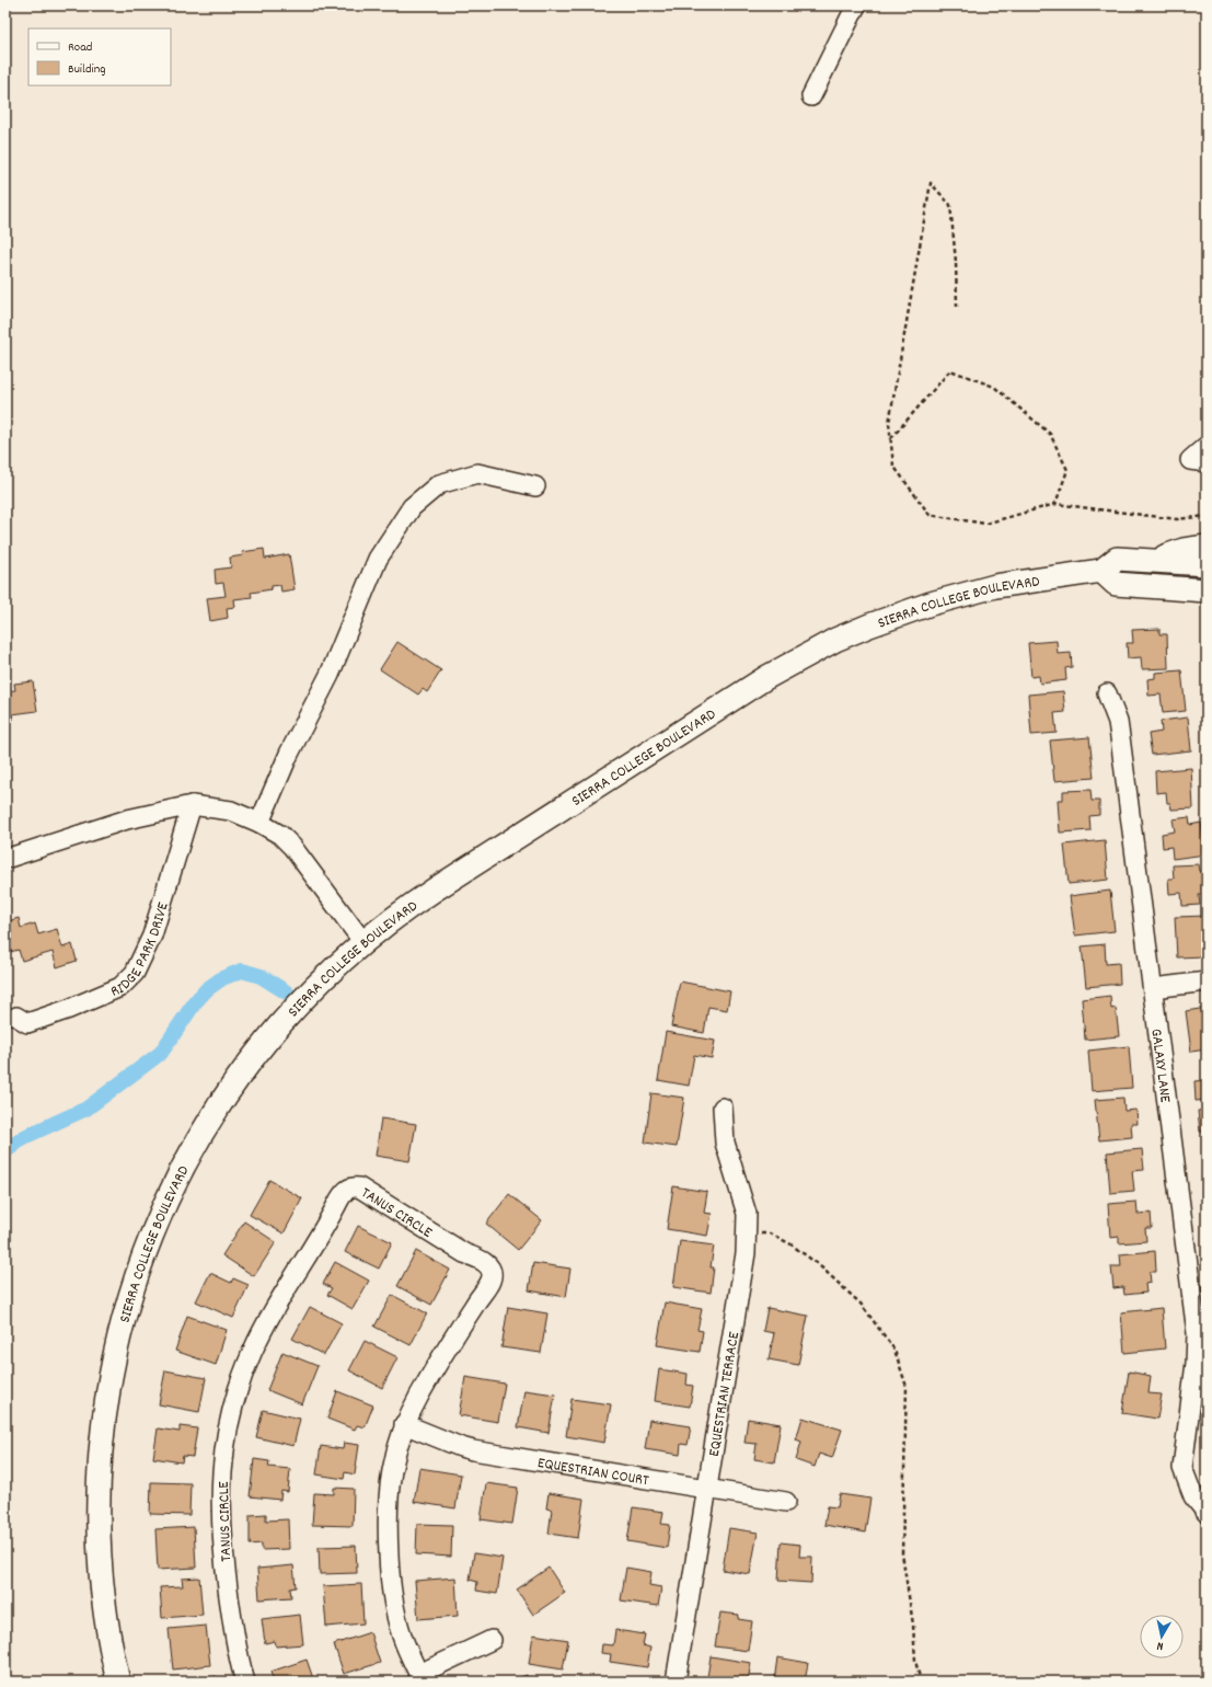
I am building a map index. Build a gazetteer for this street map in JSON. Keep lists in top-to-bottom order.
{
  "streets": {
    "main road": ["SIERRA COLLEGE BOULEVARD"],
    "street": [
      "RIDGE PARK DRIVE",
      "GALAXY LANE",
      "TANUS CIRCLE",
      "EQUESTRIAN TERRACE",
      "EQUESTRIAN COURT"
    ]
  },
  "crossings": [
    ["TANUS CIRCLE", "EQUESTRIAN COURT"],
    ["EQUESTRIAN TERRACE", "EQUESTRIAN COURT"]
  ],
  "legend": ["Road", "Building"],
  "north": "bottom"
}
